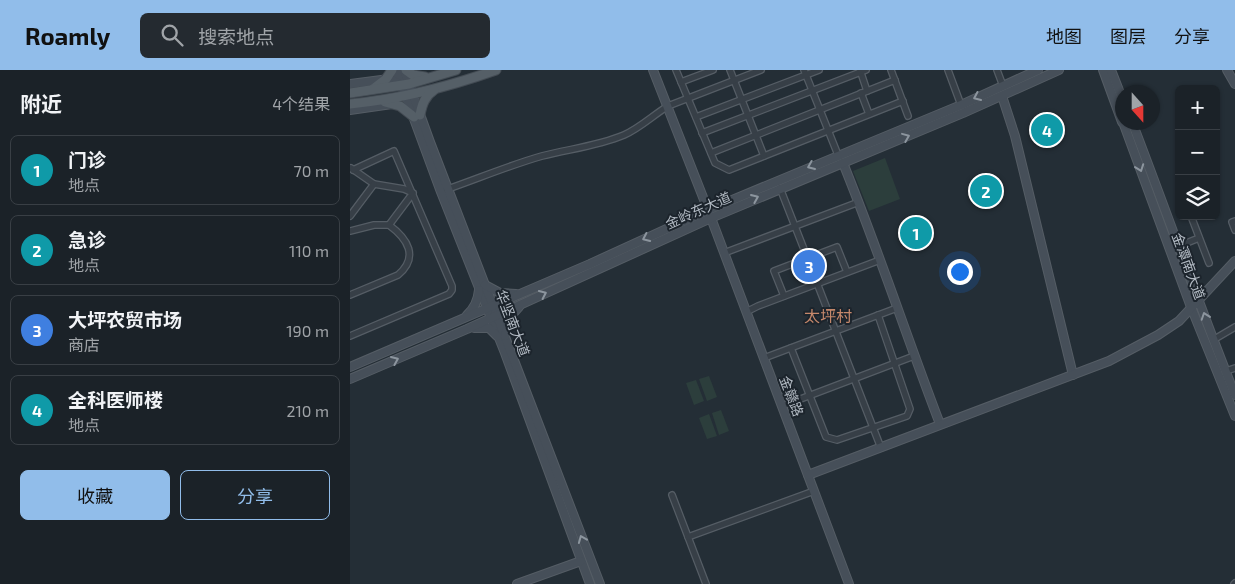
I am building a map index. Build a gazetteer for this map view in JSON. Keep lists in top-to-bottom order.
{
  "streets": {
    "main road": [
      "金岭东大道",
      "金潭南大道",
      "华坚南大道",
      "金赣路"
    ]
  },
  "crossings": [
    ["金岭东大道", "华坚南大道"],
    ["金岭东大道", "金赣路"]
  ],
  "districts": ["太坪村"],
  "north": "bottom",
  "page": {
    "header": "Roamly",
    "search": "搜索地点",
    "nav": ["地图", "图层", "分享"],
    "heading": ["附近", "4个结果"],
    "map_buttons": ["+", "−"],
    "pins": [
      "4",
      "2",
      "1",
      "3"
    ],
    "list": [
      {
        "mark": "1",
        "name": "门诊",
        "note": "地点",
        "value": "70 m"
      },
      {
        "mark": "2",
        "name": "急诊",
        "note": "地点",
        "value": "110 m"
      },
      {
        "mark": "3",
        "name": "大坪农贸市场",
        "note": "商店",
        "value": "190 m"
      },
      {
        "mark": "4",
        "name": "全科医师楼",
        "note": "地点",
        "value": "210 m"
      }
    ],
    "buttons": ["收藏", "分享"]
  }
}
